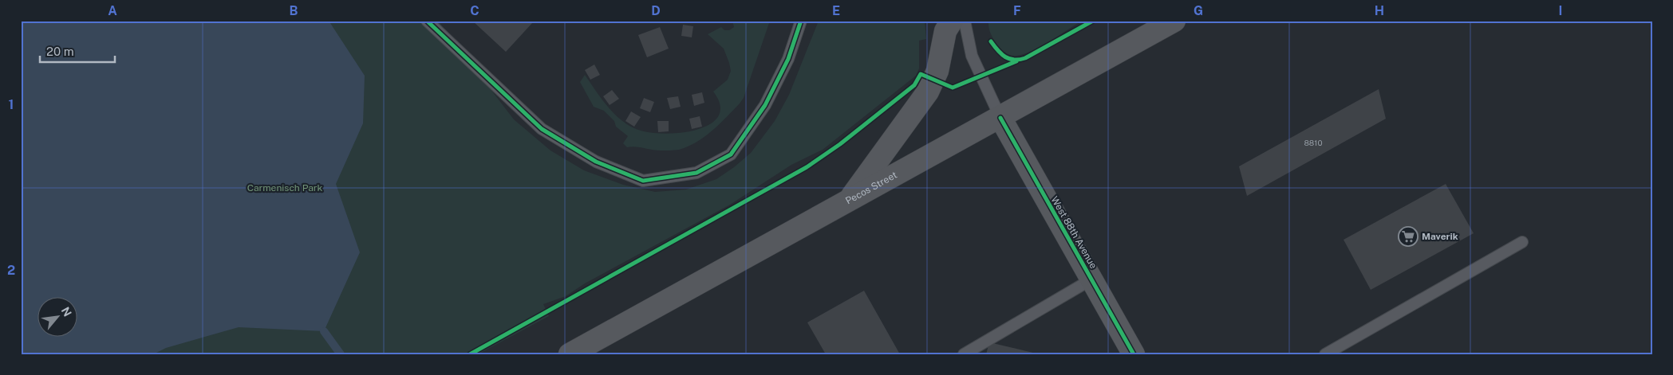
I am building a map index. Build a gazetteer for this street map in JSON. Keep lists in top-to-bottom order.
{
  "streets": {
    "main road": ["Pecos Street", "West 88th Avenue"]
  },
  "crossings": [
    ["Pecos Street", "West 88th Avenue"]
  ],
  "parks": ["Carmenisch Park"],
  "places": {
    "supermarket": ["Maverik"]
  },
  "house_numbers": ["8810"],
  "scale_bar": "20 m",
  "north": "top right",
  "grid": {
    "columns": [
      "A",
      "B",
      "C",
      "D",
      "E",
      "F",
      "G",
      "H",
      "I"
    ],
    "rows": ["1", "2"]
  }
}
